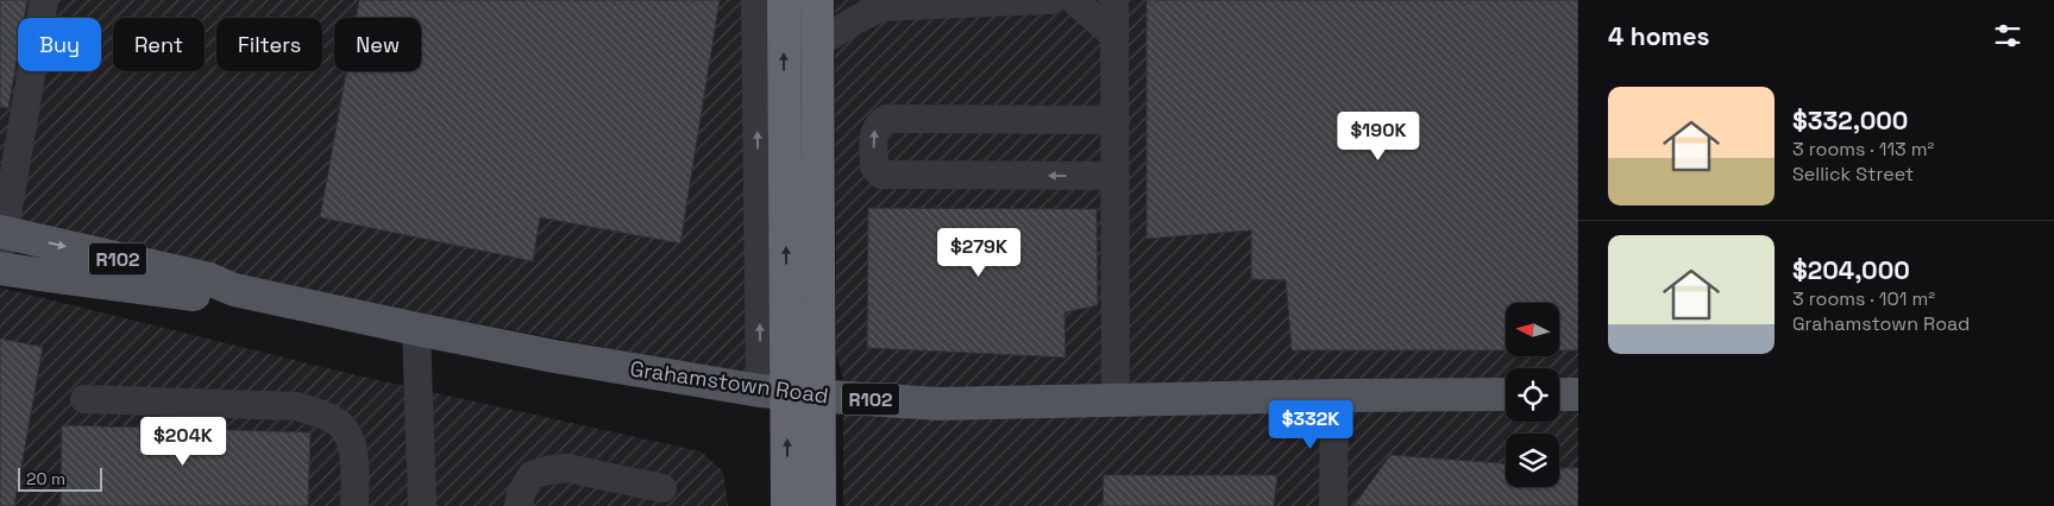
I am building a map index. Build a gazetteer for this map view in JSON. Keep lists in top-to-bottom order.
{
  "streets": {
    "main road": ["R102", "Grahamstown Road"]
  },
  "scale_bar": "20 m",
  "north": "left",
  "page": {
    "heading": "4 homes",
    "chip": [
      "Buy",
      "Rent",
      "Filters",
      "New"
    ],
    "list": [
      {
        "name": "$332,000",
        "note": "3 rooms · 113 m² · Sellick Street"
      },
      {
        "name": "$204,000",
        "note": "3 rooms · 101 m² · Grahamstown Road"
      }
    ],
    "price": [
      "$190K",
      "$279K",
      "$332K",
      "$204K"
    ],
    "scale": "20 m"
  }
}
